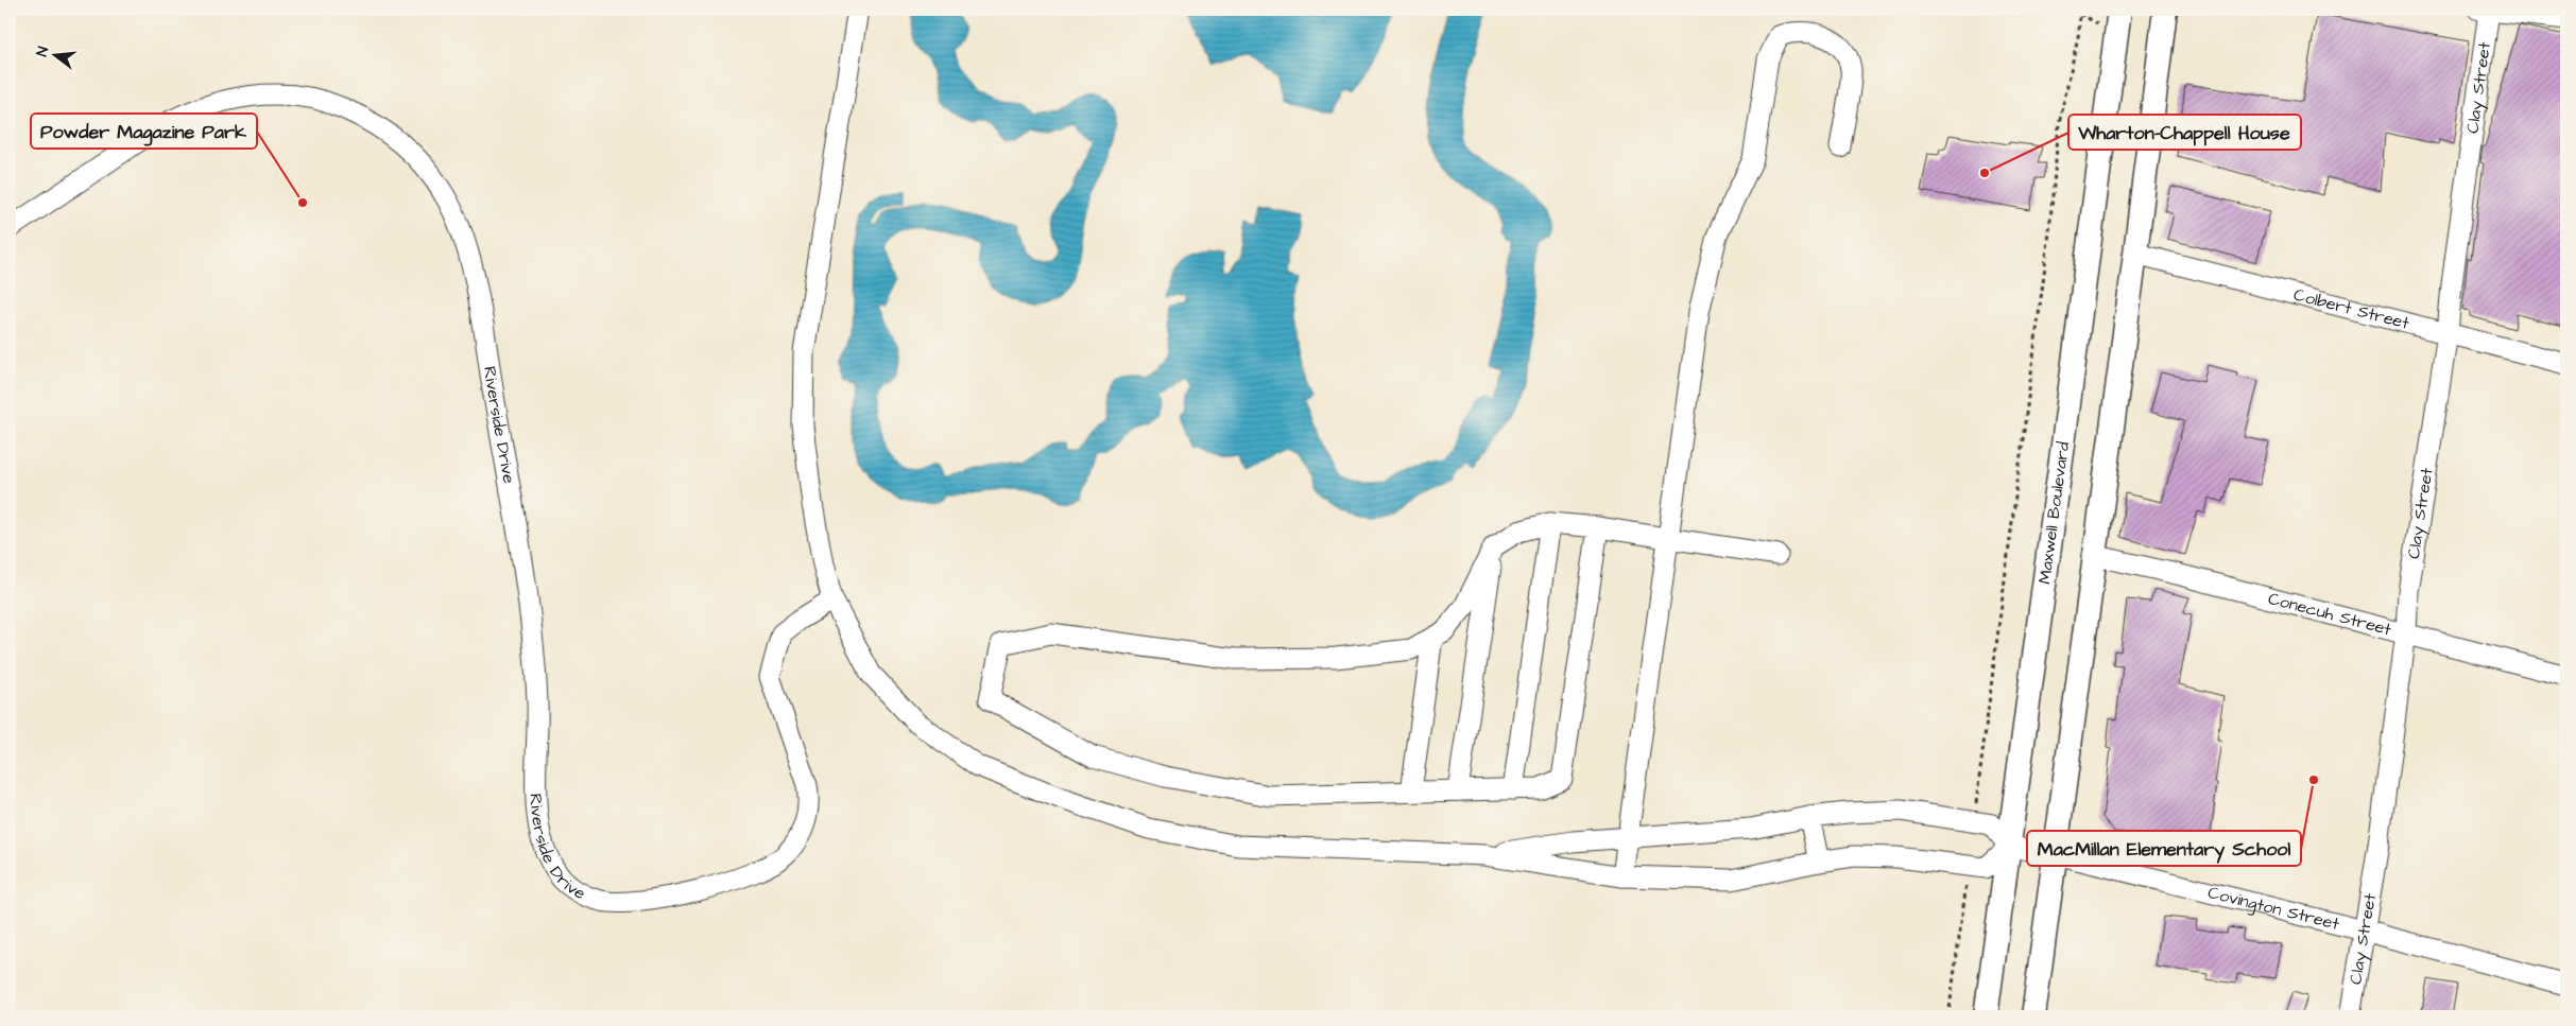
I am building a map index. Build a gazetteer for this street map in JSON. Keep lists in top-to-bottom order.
{
  "streets": {
    "main road": ["Maxwell Boulevard"],
    "street": [
      "Clay Street",
      "Colbert Street",
      "Riverside Drive",
      "Conecuh Street",
      "Covington Street"
    ]
  },
  "crossings": [
    ["Clay Street", "Colbert Street"],
    ["Clay Street", "Conecuh Street"],
    ["Clay Street", "Covington Street"],
    ["Maxwell Boulevard", "Covington Street"]
  ],
  "places": ["Wharton–Chappell House", "Powder Magazine Park", "MacMillan Elementary School"],
  "north": "left"
}
